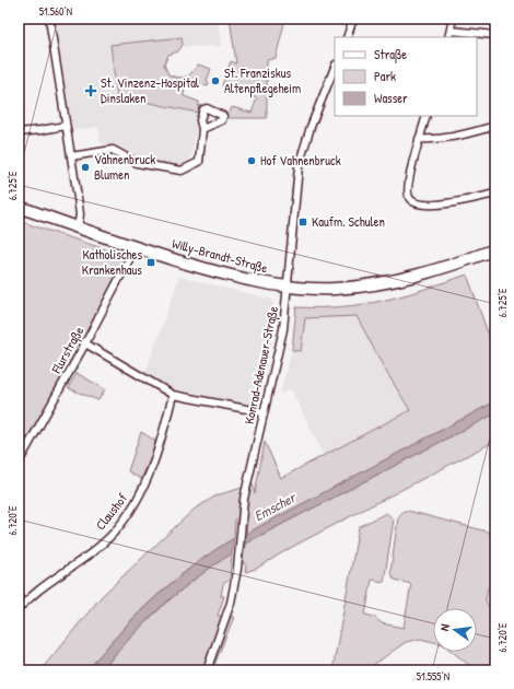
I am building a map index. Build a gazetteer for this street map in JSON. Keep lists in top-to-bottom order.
{
  "streets": {
    "main road": ["Willy-Brandt-Straße"],
    "street": ["Flurstraße", "Konrad-Adenauer-Straße", "Claushof"]
  },
  "crossings": [
    ["Willy-Brandt-Straße", "Flurstraße"],
    ["Willy-Brandt-Straße", "Konrad-Adenauer-Straße"]
  ],
  "water": ["Emscher"],
  "places": {
    "other": ["St. Franziskus Altenpflegeheim", "Hof Vahnenbruck", "Vahnenbruck Blumen"],
    "health": ["St. Vinzenz-Hospital Dinslaken"],
    "transit": ["Kaufm. Schulen", "Katholisches Krankenhaus"]
  },
  "legend": ["Straße", "Park", "Wasser"],
  "north": "left",
  "coordinates": [
    "51.560°N",
    "6.725°E",
    "6.720°E",
    "51.555°N"
  ]
}
